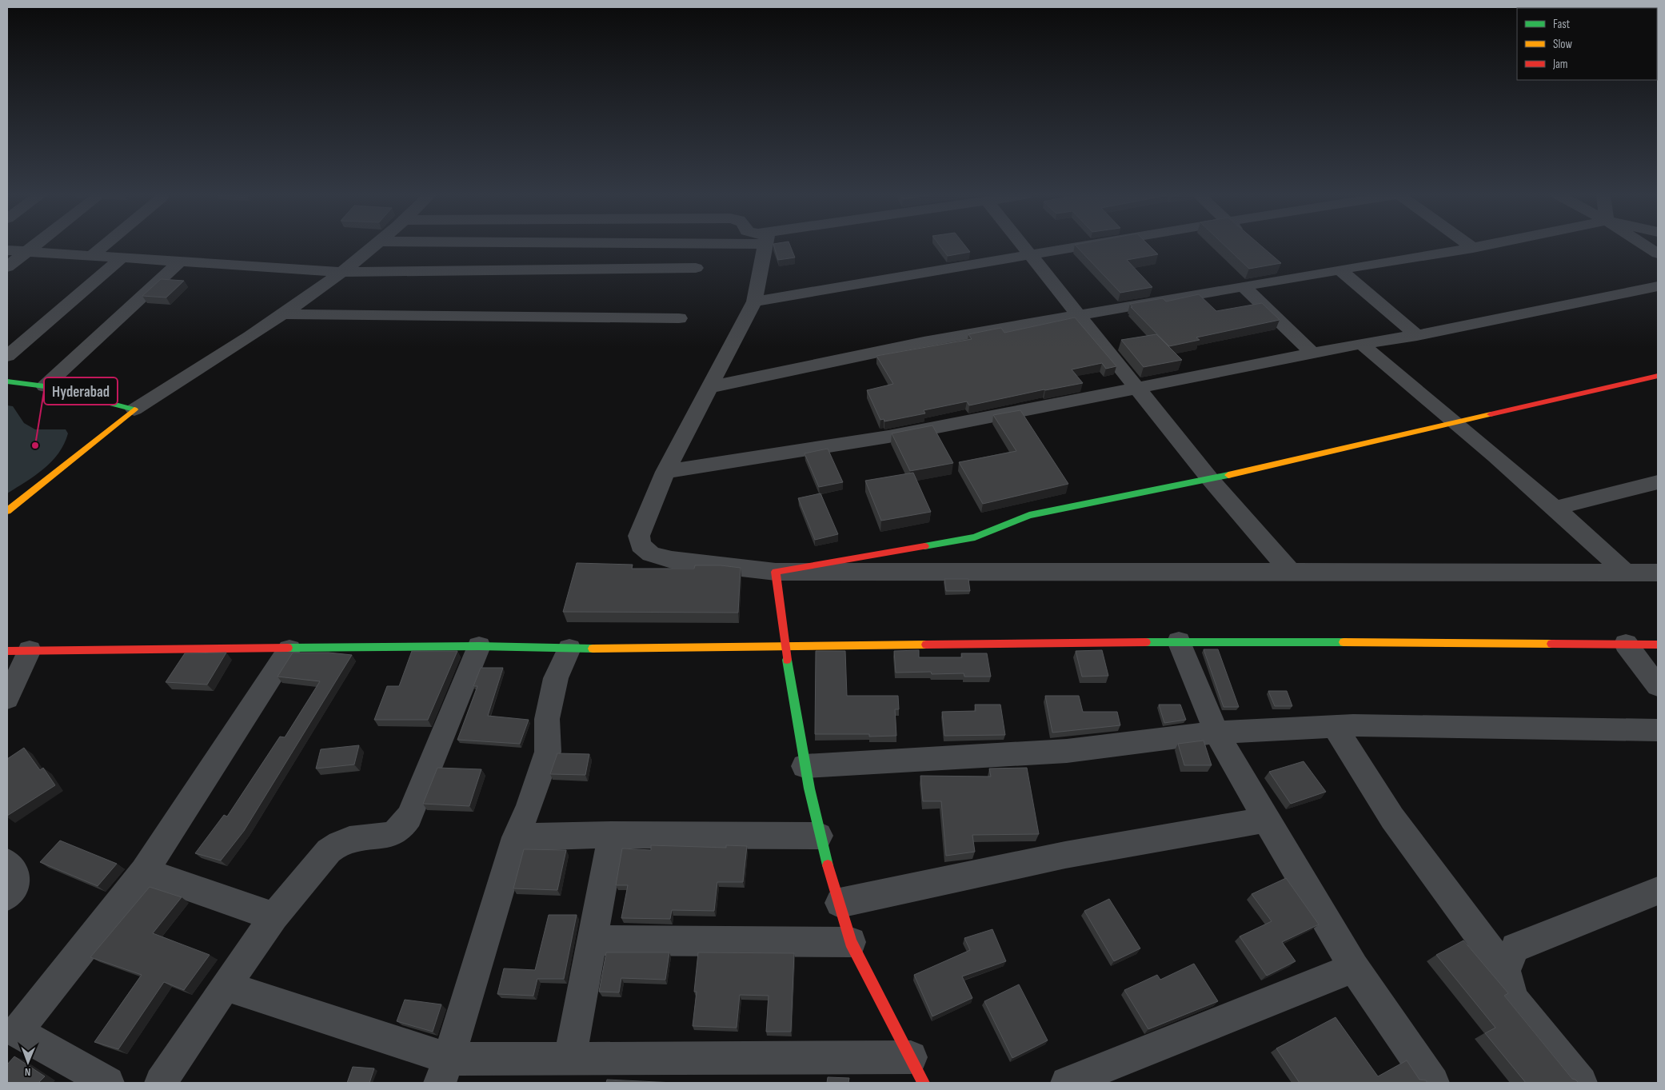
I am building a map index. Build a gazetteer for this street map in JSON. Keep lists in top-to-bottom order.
{
  "places": ["Hyderabad"],
  "legend": ["Fast", "Slow", "Jam"],
  "north": "bottom"
}
